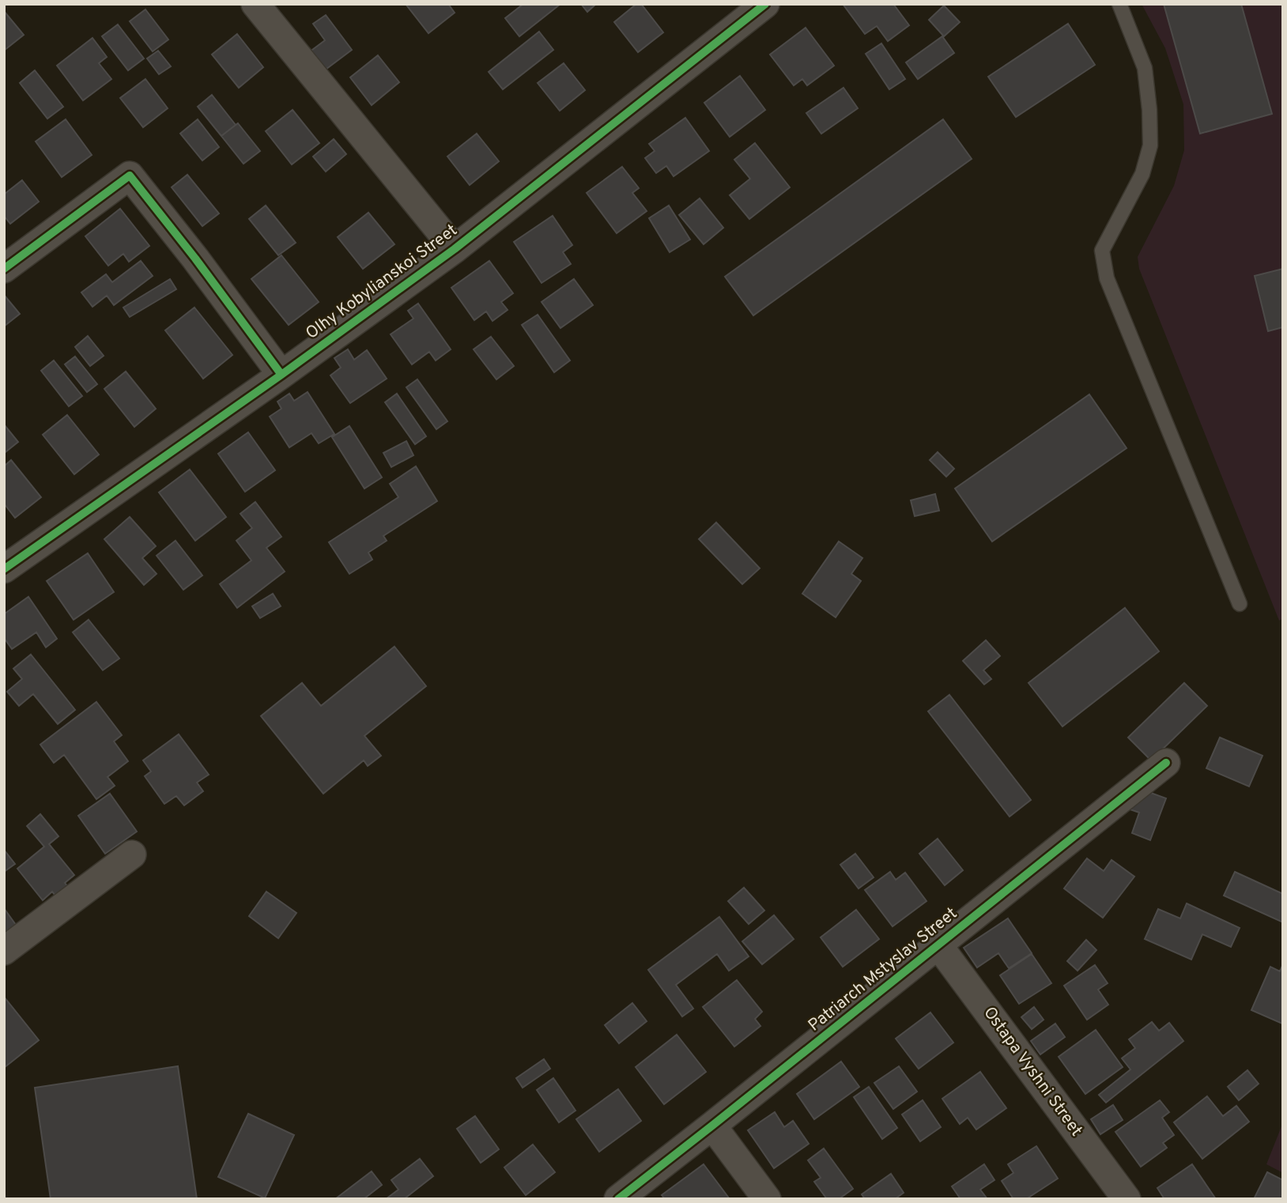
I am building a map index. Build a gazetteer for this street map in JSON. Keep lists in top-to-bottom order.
{
  "streets": {
    "street": ["Olhy Kobylianskoi Street", "Patriarch Mstyslav Street", "Ostapa Vyshni Street"]
  },
  "crossings": [
    ["Patriarch Mstyslav Street", "Ostapa Vyshni Street"]
  ]
}
